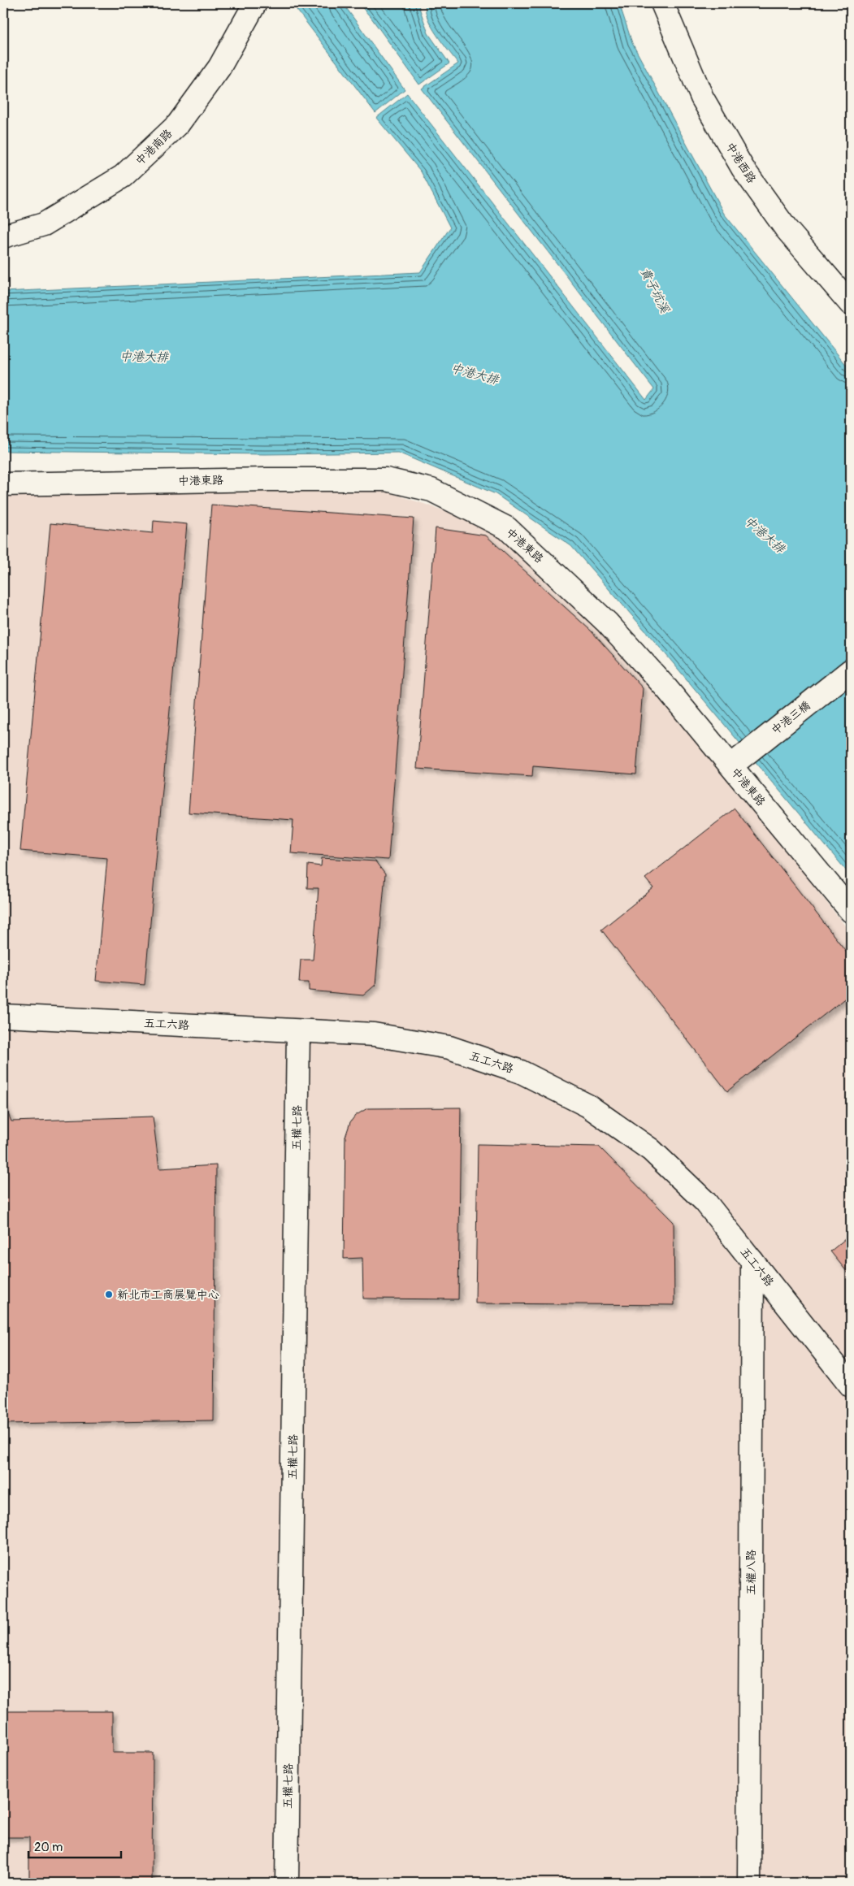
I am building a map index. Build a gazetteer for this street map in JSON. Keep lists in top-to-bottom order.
{
  "streets": {
    "street": [
      "中港南路",
      "中港西路",
      "中港東路",
      "中港三橋",
      "五工六路",
      "五權七路",
      "五權八路"
    ]
  },
  "crossings": [
    ["中港東路", "中港三橋"],
    ["五工六路", "五權七路"],
    ["五工六路", "五權八路"]
  ],
  "water": ["貴子坑溪", "中港大排"],
  "places": ["新北市工商展覽中心"],
  "scale_bar": "20 m"
}
